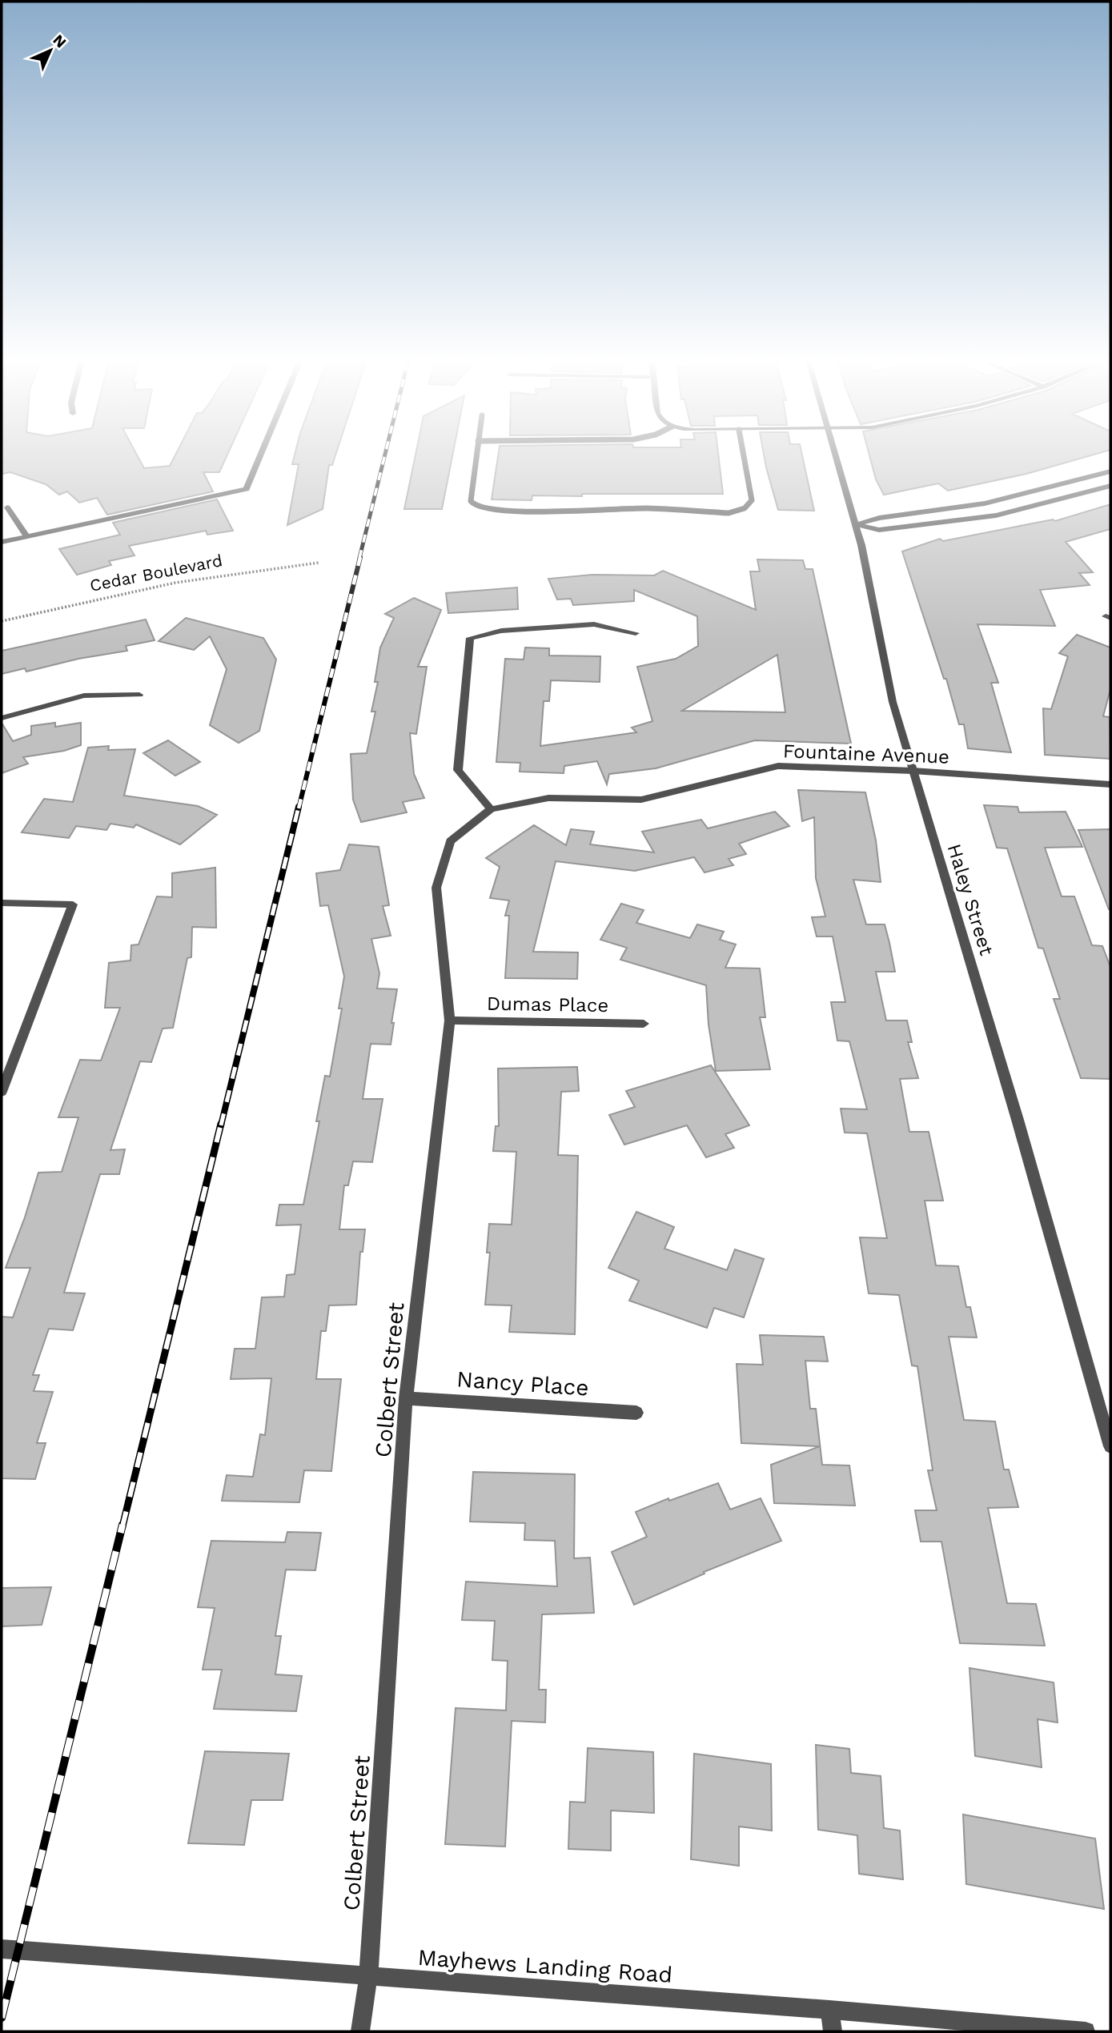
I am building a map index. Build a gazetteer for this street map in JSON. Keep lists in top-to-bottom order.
{
  "streets": {
    "street": [
      "Fountaine Avenue",
      "Haley Street",
      "Dumas Place",
      "Colbert Street",
      "Nancy Place",
      "Mayhews Landing Road"
    ],
    "path": ["Cedar Boulevard"]
  },
  "crossings": [
    ["Fountaine Avenue", "Haley Street"],
    ["Fountaine Avenue", "Colbert Street"],
    ["Dumas Place", "Colbert Street"],
    ["Colbert Street", "Nancy Place"],
    ["Colbert Street", "Mayhews Landing Road"]
  ],
  "north": "top right"
}
